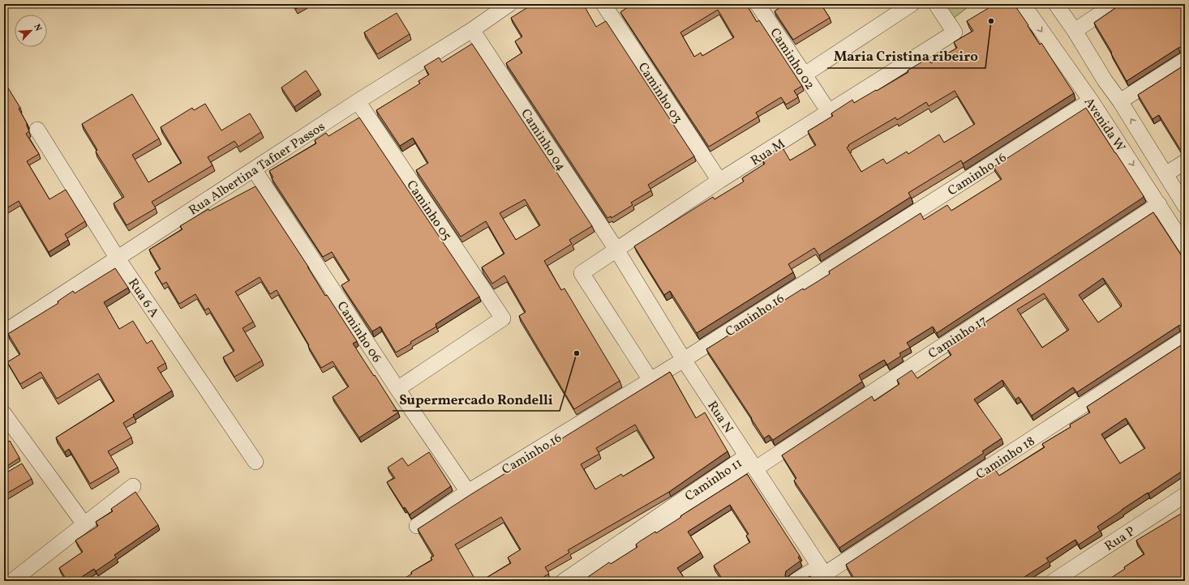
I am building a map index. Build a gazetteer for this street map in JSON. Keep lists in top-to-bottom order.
{
  "streets": {
    "street": [
      "Caminho 02",
      "Caminho 03",
      "Avenida W",
      "Caminho 04",
      "Rua M",
      "Rua Albertina Tafner Passos",
      "Caminho 16",
      "Caminho 05",
      "Rua 6 A",
      "Caminho 06",
      "Caminho 17",
      "Rua N",
      "Caminho 18",
      "Caminho 11",
      "Rua P"
    ]
  },
  "crossings": [
    ["Caminho 02", "Rua M"],
    ["Caminho 03", "Rua M"],
    ["Avenida W", "Caminho 16"],
    ["Avenida W", "Caminho 17"],
    ["Caminho 04", "Rua M"],
    ["Caminho 04", "Rua Albertina Tafner Passos"],
    ["Caminho 04", "Rua N"],
    ["Rua M", "Caminho 16"],
    ["Rua M", "Rua N"],
    ["Rua Albertina Tafner Passos", "Caminho 05"],
    ["Rua Albertina Tafner Passos", "Rua 6 A"],
    ["Rua Albertina Tafner Passos", "Caminho 06"],
    ["Caminho 16", "Caminho 06"],
    ["Caminho 16", "Rua N"],
    ["Caminho 05", "Caminho 06"],
    ["Caminho 17", "Rua N"],
    ["Caminho 17", "Caminho 11"],
    ["Rua N", "Caminho 18"],
    ["Rua N", "Caminho 11"]
  ],
  "places": ["Maria Cristina ribeiro", "Supermercado Rondelli"],
  "north": "top right"
}
